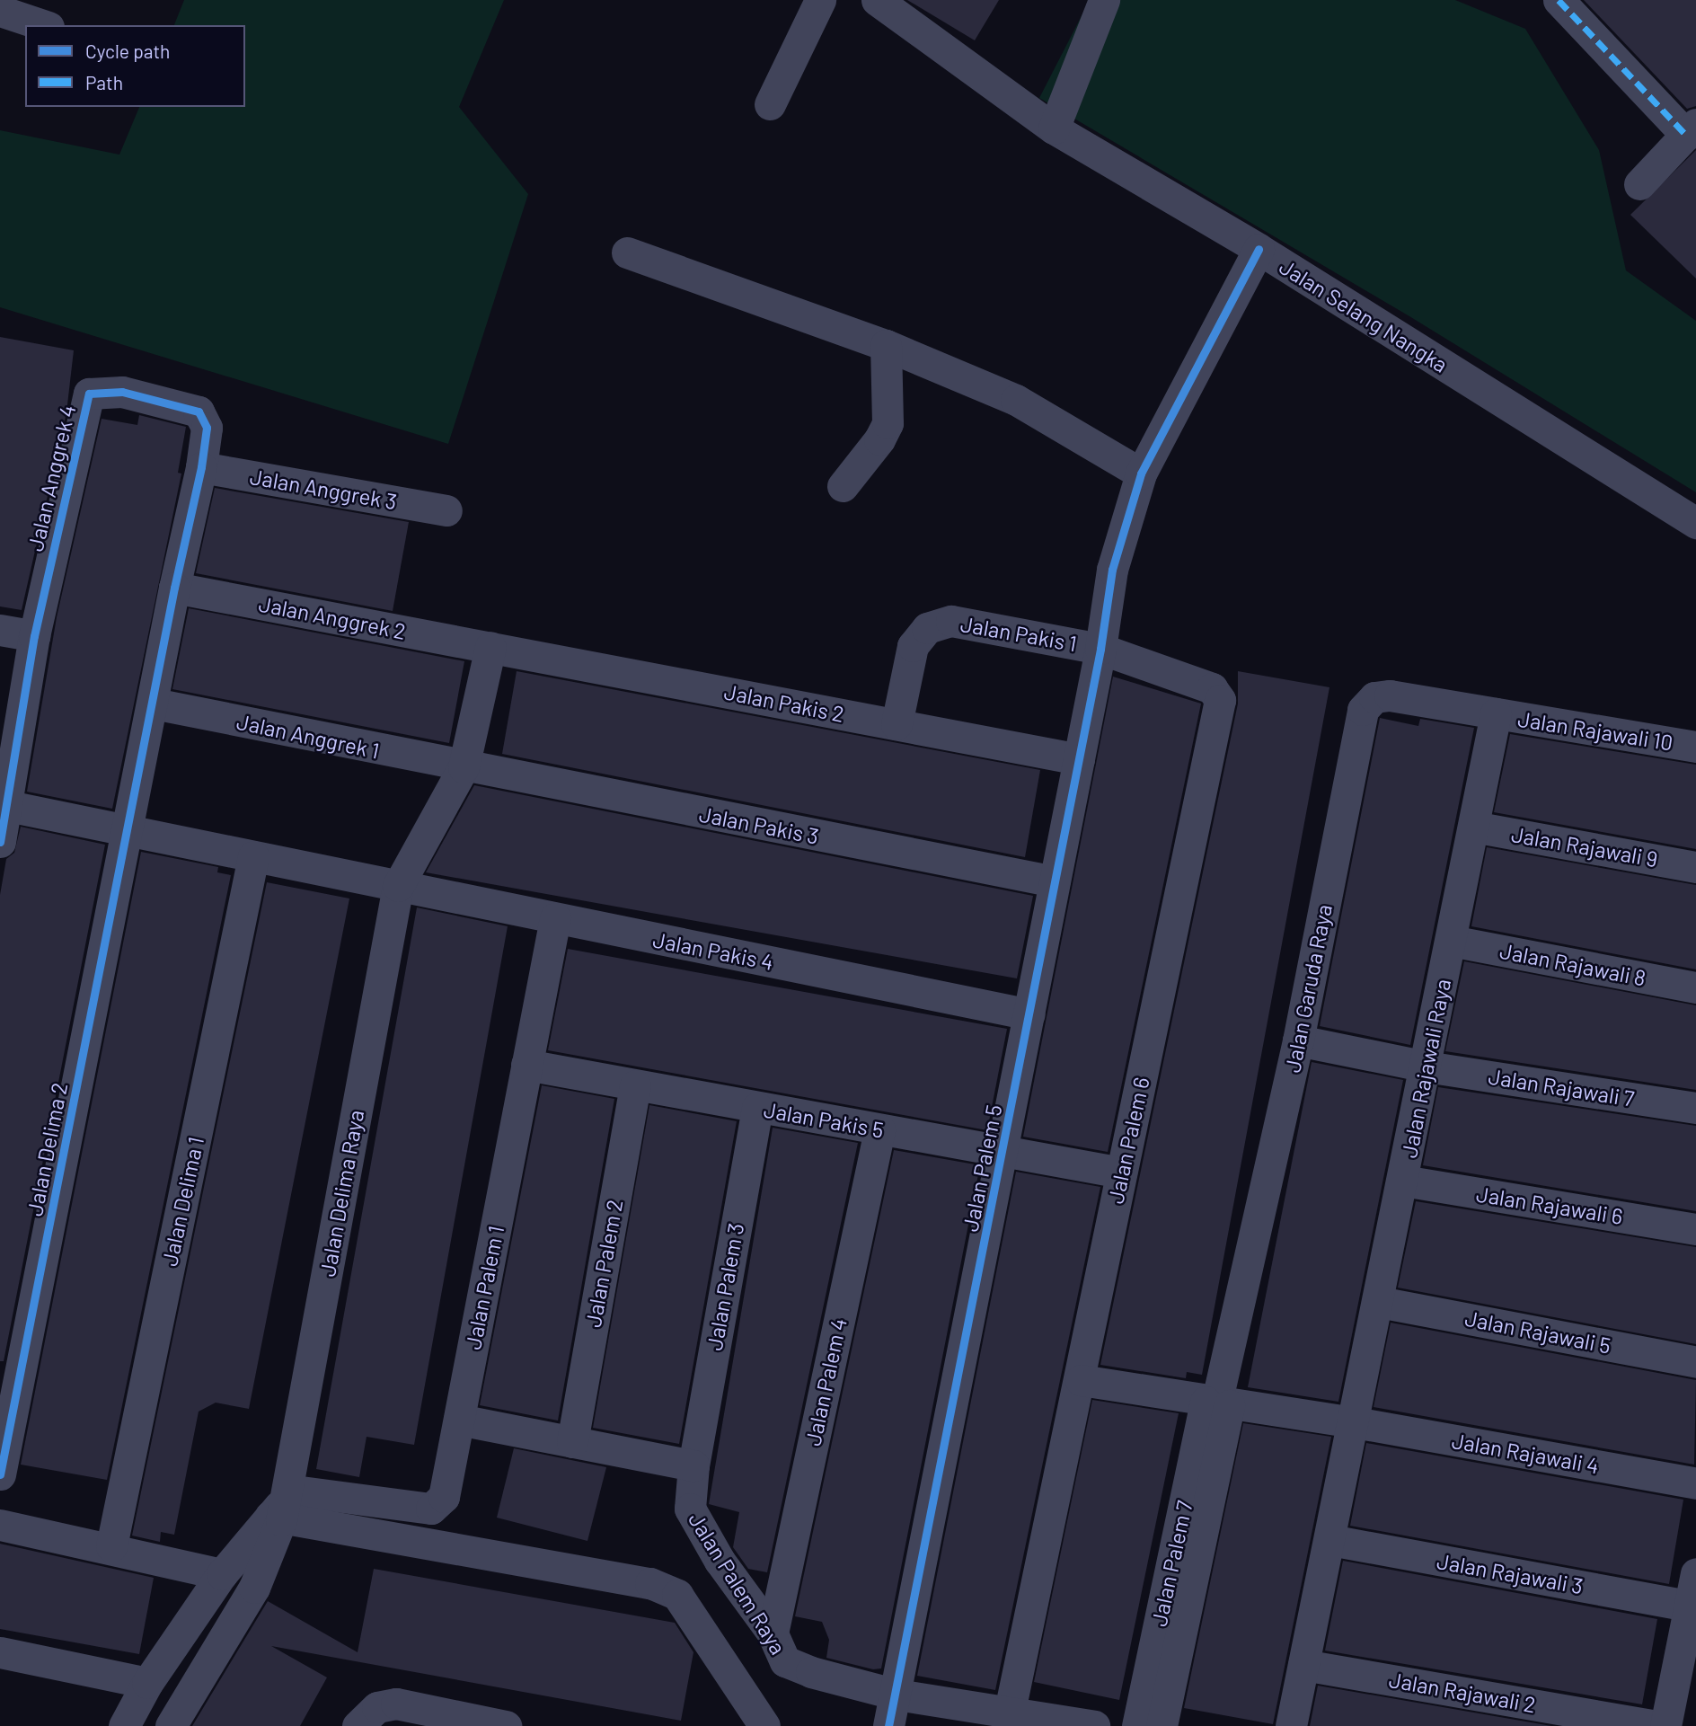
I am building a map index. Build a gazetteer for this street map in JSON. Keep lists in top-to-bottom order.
{
  "streets": {
    "street": [
      "Jalan Selang Nangka",
      "Jalan Anggrek 4",
      "Jalan Anggrek 3",
      "Jalan Anggrek 2",
      "Jalan Pakis 1",
      "Jalan Pakis 2",
      "Jalan Rajawali 10",
      "Jalan Anggrek 1",
      "Jalan Pakis 3",
      "Jalan Rajawali 9",
      "Jalan Pakis 4",
      "Jalan Rajawali 8",
      "Jalan Garuda Raya",
      "Jalan Rajawali Raya",
      "Jalan Rajawali 7",
      "Jalan Pakis 5",
      "Jalan Palem 6",
      "Jalan Delima 2",
      "Jalan Palem 5",
      "Jalan Delima Raya",
      "Jalan Delima 1",
      "Jalan Rajawali 6",
      "Jalan Palem 2",
      "Jalan Palem 3",
      "Jalan Palem 1",
      "Jalan Rajawali 5",
      "Jalan Palem 4",
      "Jalan Rajawali 4",
      "Jalan Palem 7",
      "Jalan Rajawali 3",
      "Jalan Palem Raya",
      "Jalan Rajawali 2"
    ]
  },
  "crossings": [
    ["Jalan Selang Nangka", "Jalan Palem 5"],
    ["Jalan Anggrek 4", "Jalan Anggrek 3"],
    ["Jalan Anggrek 4", "Jalan Anggrek 2"],
    ["Jalan Anggrek 4", "Jalan Anggrek 1"],
    ["Jalan Anggrek 4", "Jalan Pakis 4"],
    ["Jalan Anggrek 4", "Jalan Delima 2"],
    ["Jalan Anggrek 2", "Jalan Pakis 2"],
    ["Jalan Anggrek 2", "Jalan Delima Raya"],
    ["Jalan Pakis 1", "Jalan Pakis 2"],
    ["Jalan Pakis 1", "Jalan Palem 6"],
    ["Jalan Pakis 1", "Jalan Palem 5"],
    ["Jalan Pakis 2", "Jalan Palem 5"],
    ["Jalan Pakis 2", "Jalan Delima Raya"],
    ["Jalan Rajawali 10", "Jalan Garuda Raya"],
    ["Jalan Rajawali 10", "Jalan Rajawali Raya"],
    ["Jalan Anggrek 1", "Jalan Pakis 3"],
    ["Jalan Anggrek 1", "Jalan Delima Raya"],
    ["Jalan Pakis 3", "Jalan Palem 5"],
    ["Jalan Pakis 3", "Jalan Delima Raya"],
    ["Jalan Rajawali 9", "Jalan Rajawali Raya"],
    ["Jalan Pakis 4", "Jalan Delima 2"],
    ["Jalan Pakis 4", "Jalan Palem 5"],
    ["Jalan Pakis 4", "Jalan Delima Raya"],
    ["Jalan Pakis 4", "Jalan Delima 1"],
    ["Jalan Pakis 4", "Jalan Palem 1"],
    ["Jalan Rajawali 8", "Jalan Rajawali Raya"],
    ["Jalan Garuda Raya", "Jalan Rajawali Raya"],
    ["Jalan Garuda Raya", "Jalan Rajawali 7"],
    ["Jalan Garuda Raya", "Jalan Rajawali 4"],
    ["Jalan Garuda Raya", "Jalan Palem 7"],
    ["Jalan Rajawali Raya", "Jalan Rajawali 7"],
    ["Jalan Rajawali Raya", "Jalan Rajawali 6"],
    ["Jalan Rajawali Raya", "Jalan Rajawali 5"],
    ["Jalan Rajawali Raya", "Jalan Rajawali 4"],
    ["Jalan Rajawali Raya", "Jalan Rajawali 3"],
    ["Jalan Rajawali Raya", "Jalan Rajawali 2"],
    ["Jalan Pakis 5", "Jalan Palem 6"],
    ["Jalan Pakis 5", "Jalan Palem 5"],
    ["Jalan Pakis 5", "Jalan Palem 2"],
    ["Jalan Pakis 5", "Jalan Palem 3"],
    ["Jalan Pakis 5", "Jalan Palem 1"],
    ["Jalan Pakis 5", "Jalan Palem 4"],
    ["Jalan Palem 6", "Jalan Palem 5"],
    ["Jalan Palem 6", "Jalan Rajawali 4"],
    ["Jalan Palem 6", "Jalan Palem Raya"],
    ["Jalan Palem 5", "Jalan Palem Raya"],
    ["Jalan Delima Raya", "Jalan Palem 1"],
    ["Jalan Palem 3", "Jalan Palem Raya"],
    ["Jalan Palem 4", "Jalan Palem Raya"],
    ["Jalan Rajawali 4", "Jalan Palem 7"]
  ],
  "legend": ["Cycle path", "Path"]
}
